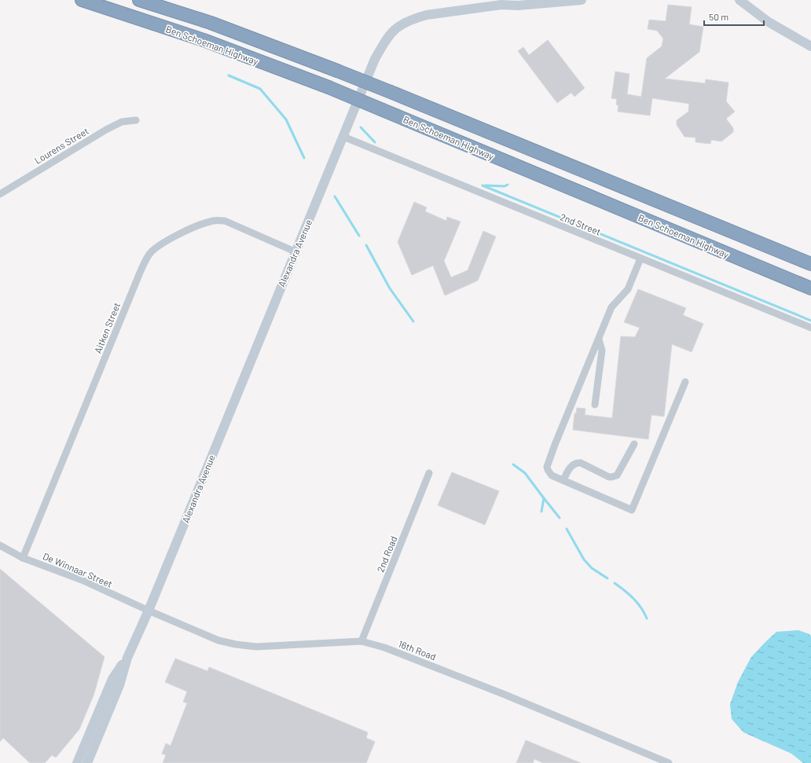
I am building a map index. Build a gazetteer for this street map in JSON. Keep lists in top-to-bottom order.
{
  "streets": {
    "highway": ["Ben Schoeman Highway"],
    "main road": ["Alexandra Avenue"],
    "street": [
      "Lourens Street",
      "2nd Street",
      "Aitken Street",
      "2nd Road",
      "De Winnaar Street",
      "16th Road"
    ]
  },
  "crossings": [
    ["2nd Street", "Alexandra Avenue"],
    ["Alexandra Avenue", "Aitken Street"],
    ["Alexandra Avenue", "De Winnaar Street"],
    ["Alexandra Avenue", "16th Road"],
    ["Aitken Street", "De Winnaar Street"],
    ["2nd Road", "16th Road"],
    ["De Winnaar Street", "16th Road"]
  ],
  "scale_bar": "50 m"
}
